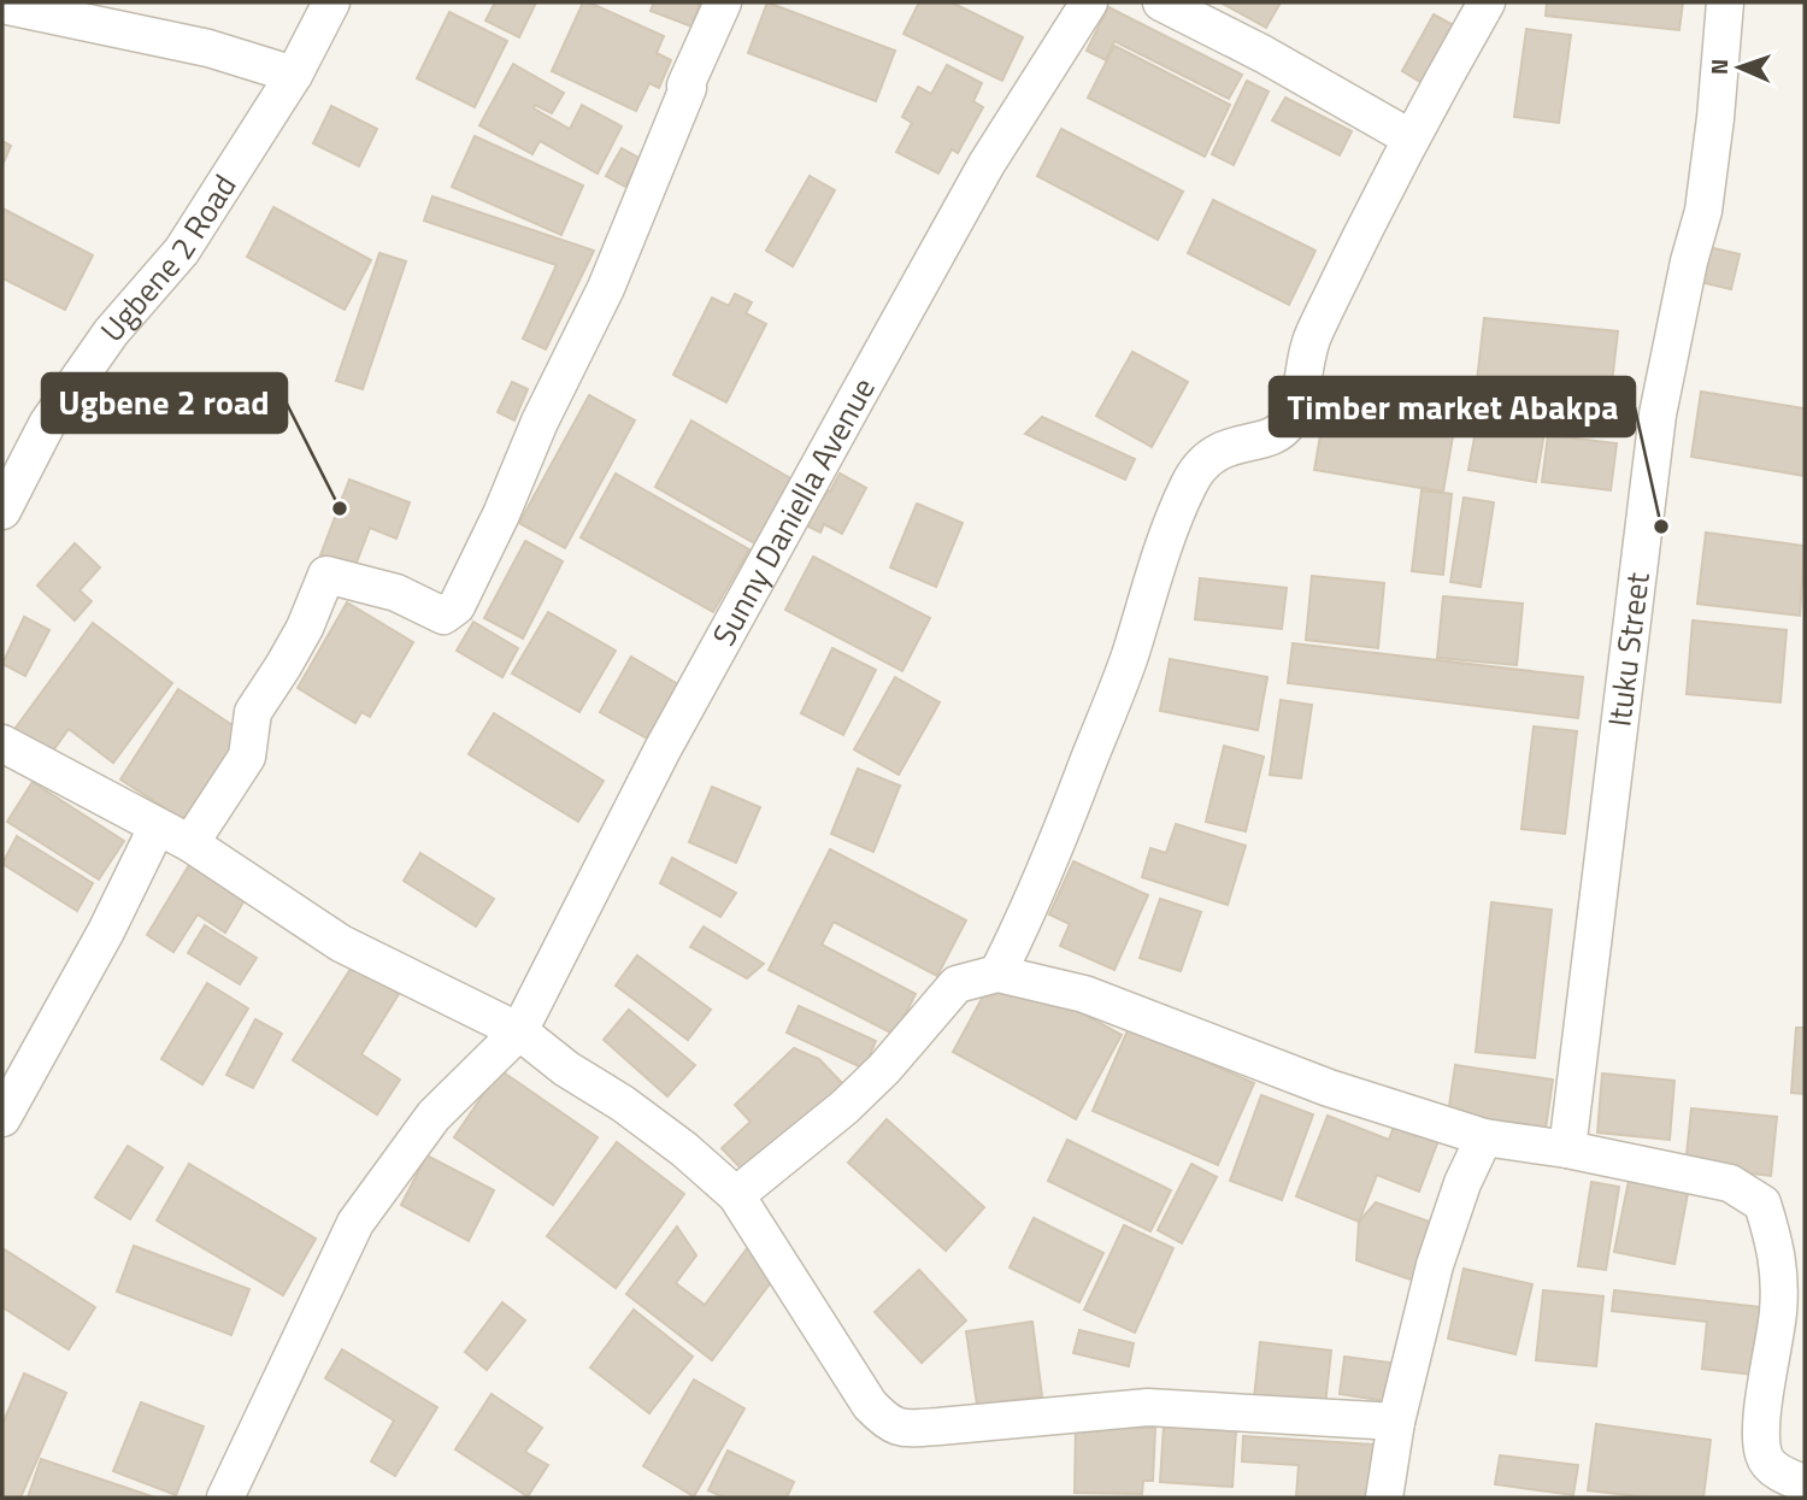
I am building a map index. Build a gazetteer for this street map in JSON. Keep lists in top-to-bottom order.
{
  "streets": {
    "street": ["Ugbene 2 Road", "Sunny Daniella Avenue", "Ituku Street"]
  },
  "places": ["Ugbene 2 road", "Timber market Abakpa"],
  "north": "left"
}
